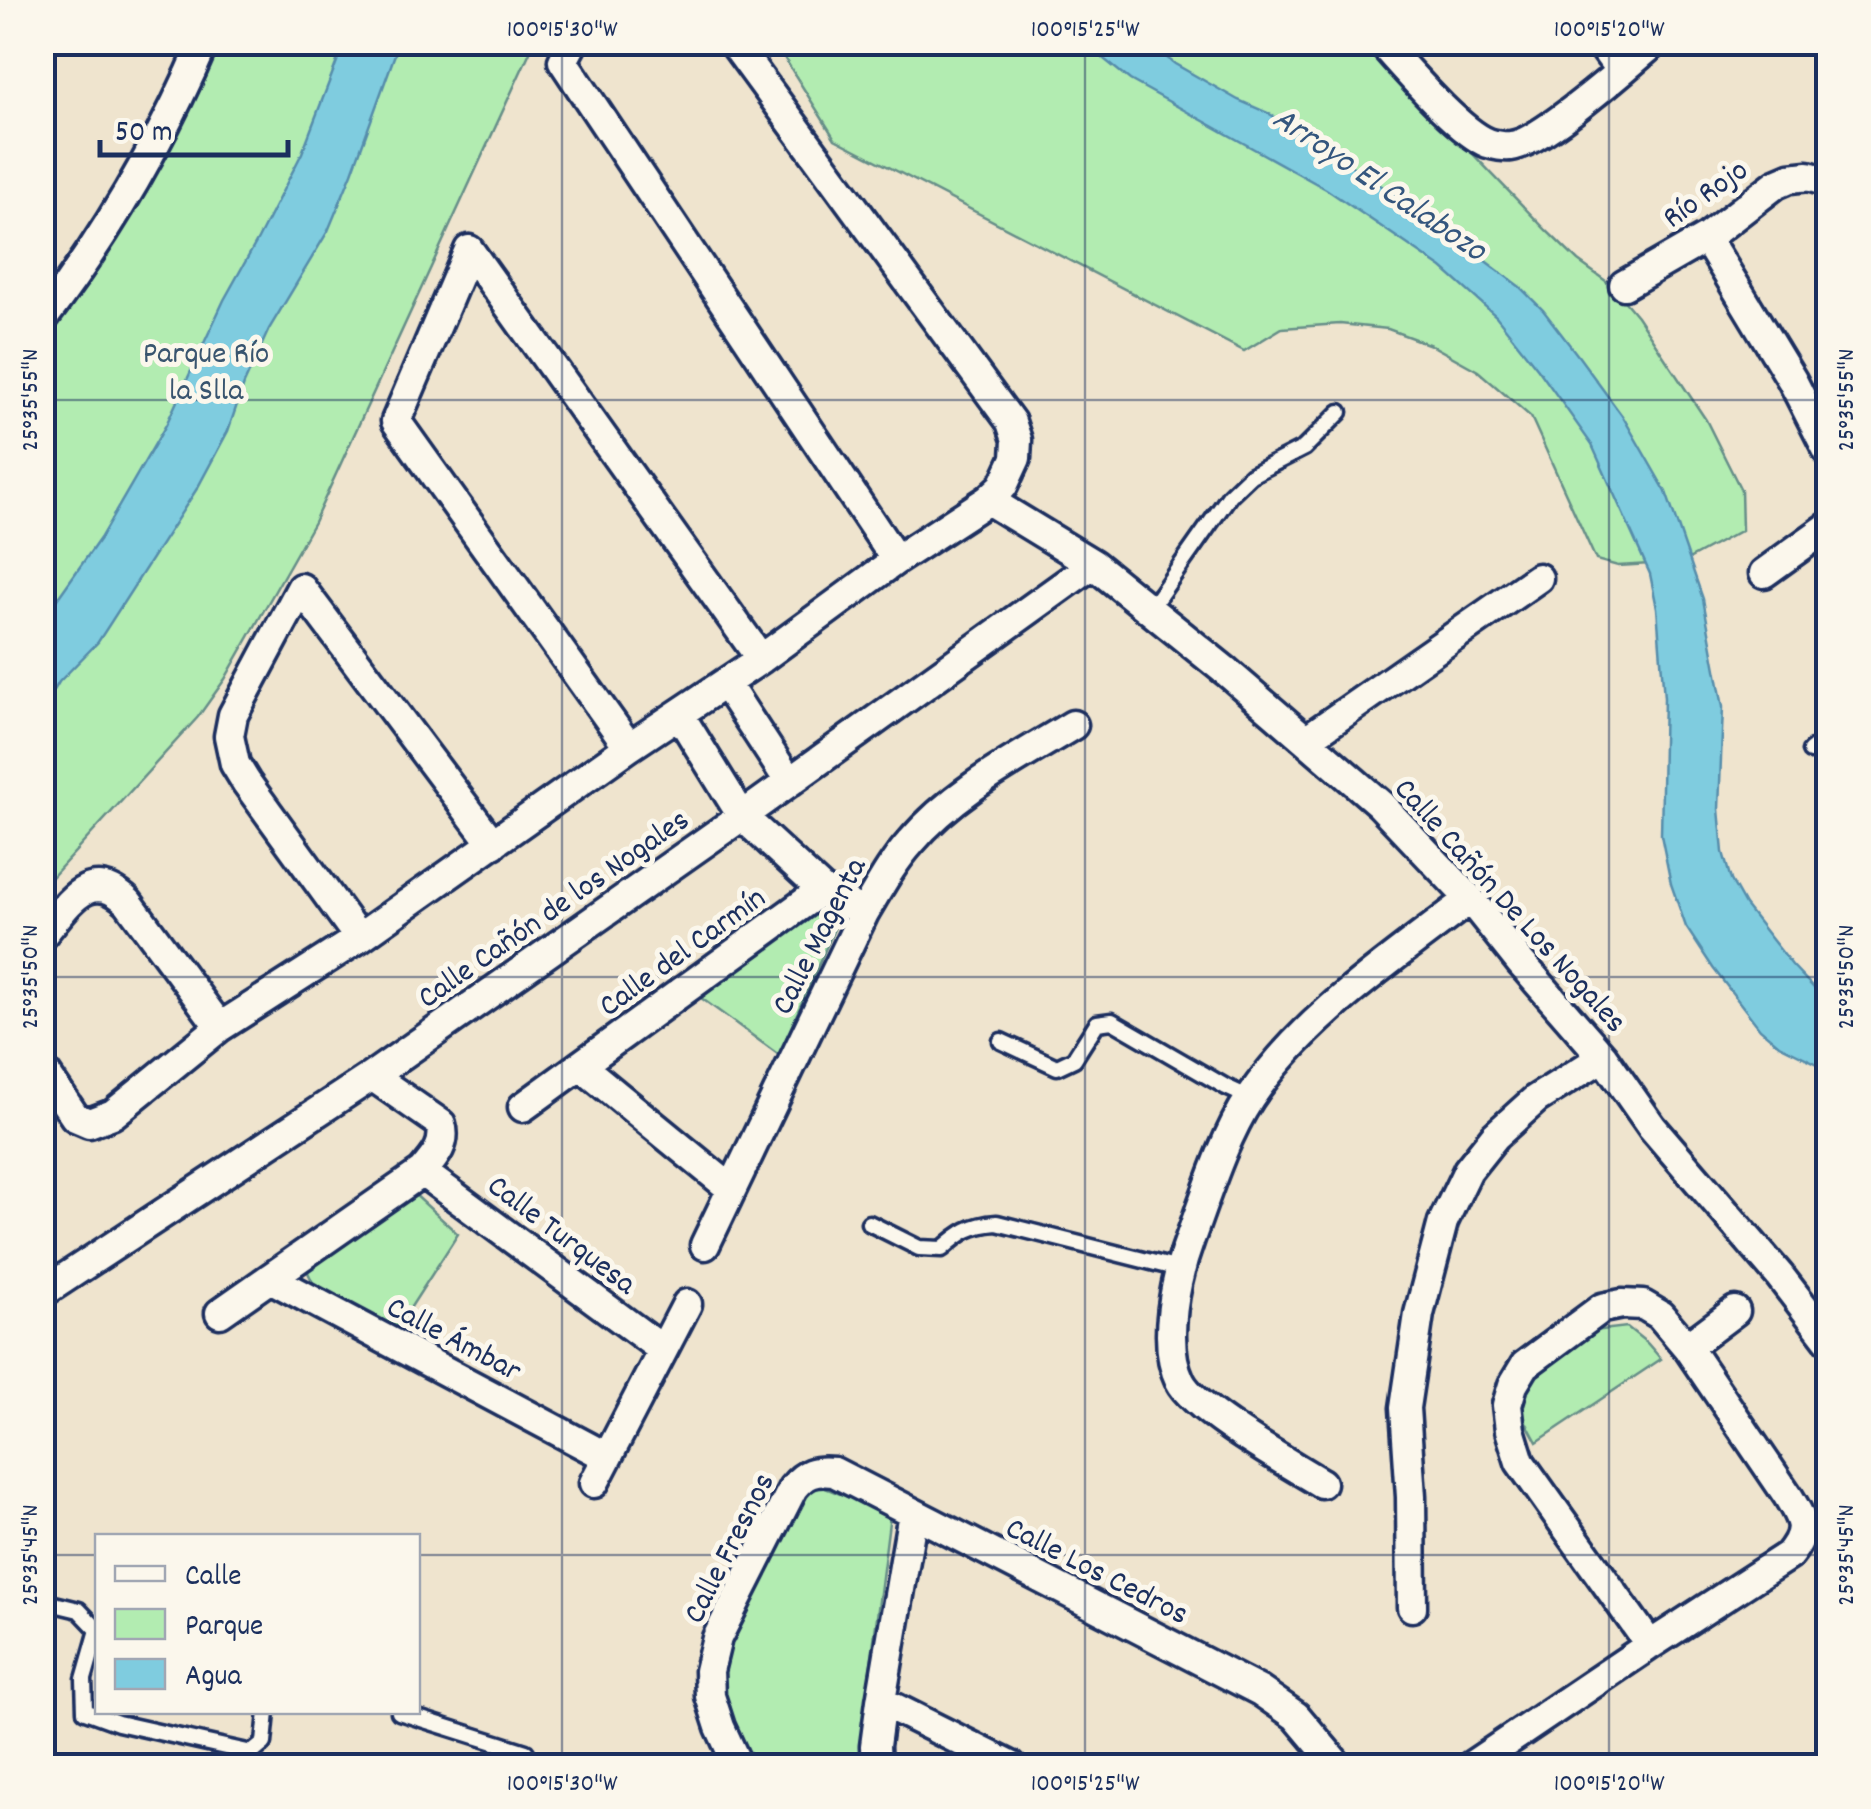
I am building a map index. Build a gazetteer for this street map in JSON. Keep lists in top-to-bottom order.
{
  "streets": {
    "street": [
      "Río Rojo",
      "Calle Cañón De Los Nogales",
      "Calle Cañón de los Nogales",
      "Calle Magenta",
      "Calle del Carmín",
      "Calle Turquesa",
      "Calle Ámbar",
      "Calle Fresnos",
      "Calle Los Cedros"
    ]
  },
  "crossings": [
    ["Calle Cañón De Los Nogales", "Calle Cañón de los Nogales"],
    ["Calle Fresnos", "Calle Los Cedros"]
  ],
  "water": ["Arroyo El Calabozo"],
  "parks": ["Parque Río la Slla"],
  "legend": ["Calle", "Parque", "Agua"],
  "scale_bar": "50 m",
  "coordinates": [
    "100°15'30\"W",
    "100°15'25\"W",
    "100°15'20\"W",
    "25°35'55\"N",
    "25°35'50\"N",
    "25°35'45\"N"
  ]
}
